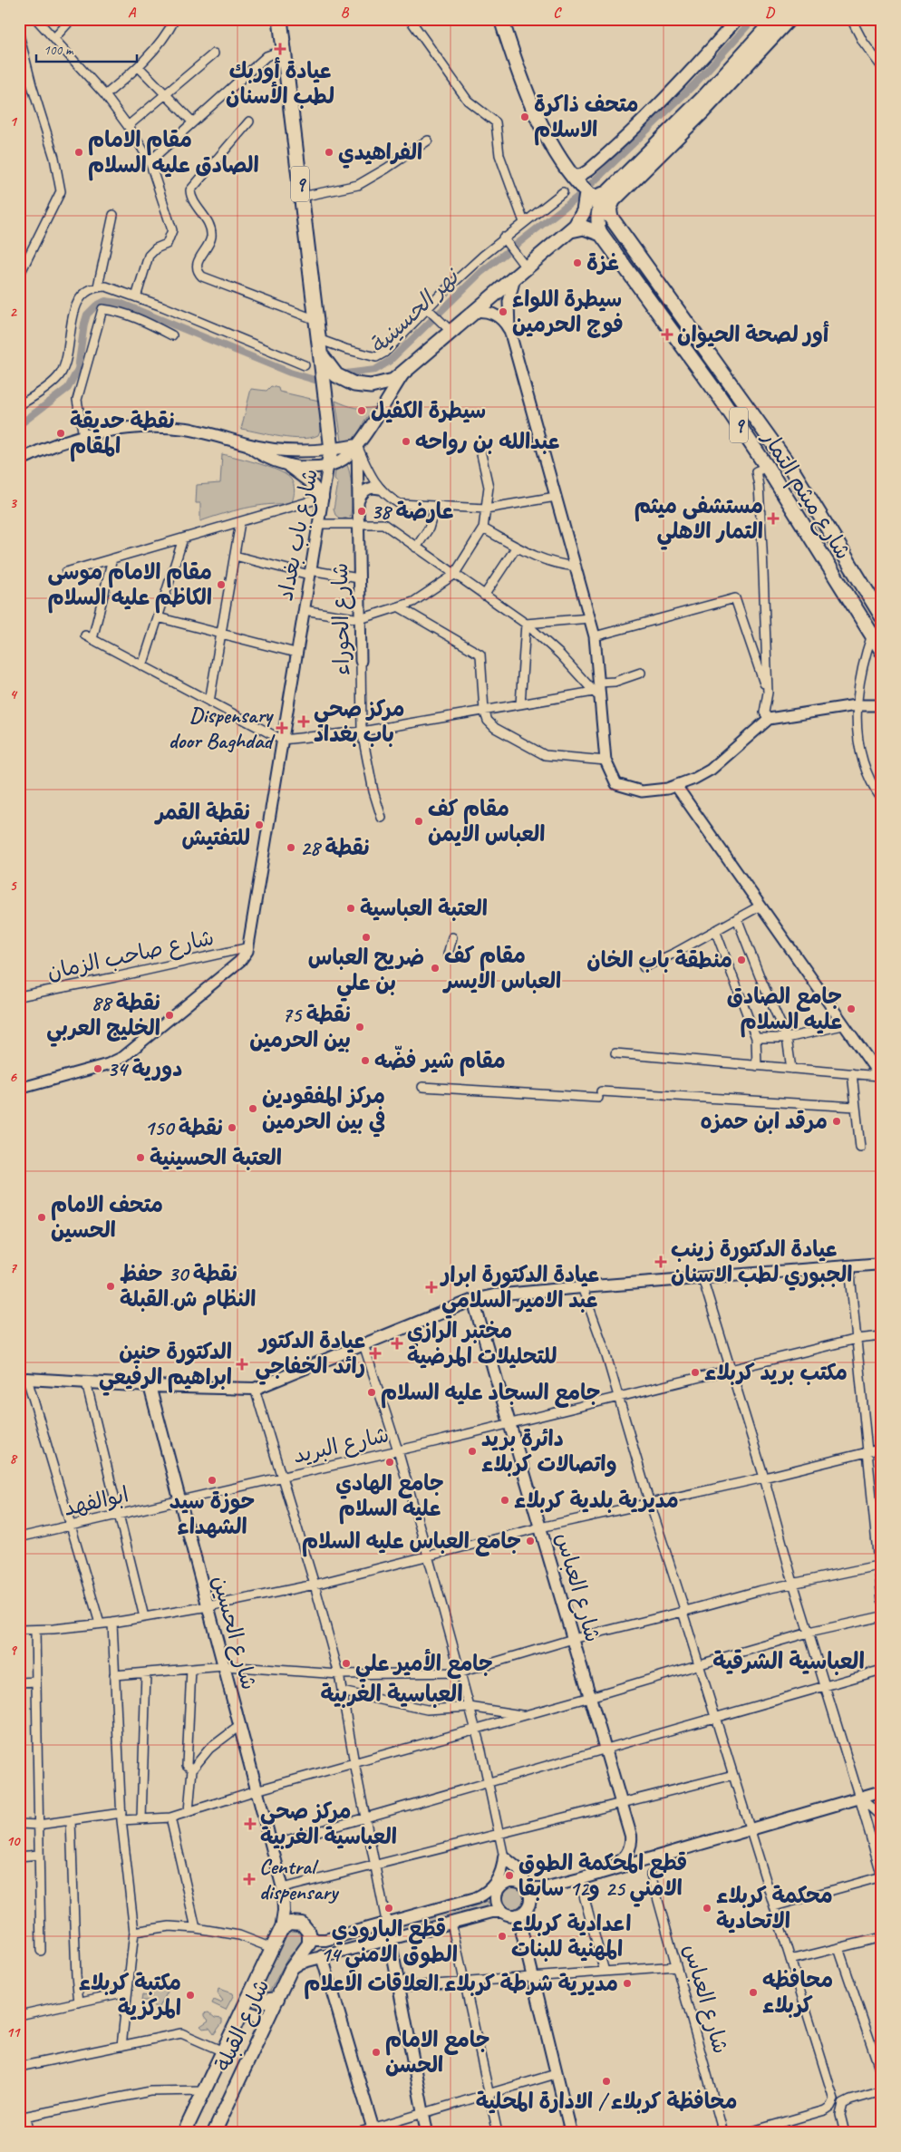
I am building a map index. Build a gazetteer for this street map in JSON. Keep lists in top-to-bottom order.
{
  "streets": {
    "highway": ["9", "شارع ميثم التمار", "شارع باب بغداد"],
    "main road": ["شارع العباس", "شارع الحسين", "شارع القبلة"],
    "street": [
      "شارع الحوراء",
      "شارع صاحب الزمان",
      "شارع البريد",
      "ابوالفهد"
    ]
  },
  "crossings": [
    ["9", "شارع ميثم التمار"],
    ["9", "شارع باب بغداد"],
    ["شارع ميثم التمار", "شارع باب بغداد"],
    ["شارع باب بغداد", "شارع الحوراء"],
    ["شارع باب بغداد", "شارع صاحب الزمان"],
    ["شارع البريد", "ابوالفهد"],
    ["شارع البريد", "شارع العباس"],
    ["شارع البريد", "شارع الحسين"],
    ["ابوالفهد", "شارع الحسين"]
  ],
  "districts": ["العباسية الشرقية", "العباسية الغربية"],
  "water": ["نهر الحسينية"],
  "places": {
    "health": [
      "عيادة أوربك لطب الأسنان",
      "أور لصحة الحيوان",
      "مستشفى ميثم التمار الاهلي",
      "مركز صحي باب بغداد",
      "Dispensary door Baghdad",
      "عيادة الدكتورة زينب الجبوري لطب الاسنان",
      "عيادة الدكتورة ابرار عبد الامير السلامي",
      "مختبر الرازي للتحليلات المرضية",
      "عيادة الدكتور رائد الخفاجي",
      "الدكتورة حنين ابراهيم الرفيعي",
      "مركز صحي العباسية الغربية",
      "Central dispensary"
    ],
    "other": [
      "متحف ذاكرة الاسلام",
      "مقام الامام الصادق عليه السلام",
      "الفراهيدي",
      "غزة",
      "سيطرة اللواء فوج الحرمين",
      "سيطرة الكفيل",
      "نقطة حديقة المقام",
      "عبدالله بن رواحه",
      "عارضة 38",
      "مقام الامام موسى الكاظم عليه السلام",
      "مقام كف العباس الايمن",
      "نقطة القمر للتفتيش",
      "نقطة 28",
      "العتبة العباسية",
      "ضريح العباس بن علي",
      "منطقة باب الخان",
      "مقام كف العباس الايسر",
      "جامع الصادق عليه السلام",
      "نقطة 88 الخليج العربي",
      "نقطة 75 بين الحرمين",
      "مقام شير فضّه",
      "دورية 34",
      "مركز المفقودين في بين الحرمين",
      "مرقد ابن حمزه",
      "نقطة 150",
      "العتبة الحسينية",
      "متحف الامام الحسين",
      "نقطة 30 حفظ النظام ش.القبلة",
      "مكتب بريد كربلاء",
      "جامع السجاد عليه السلام",
      "دائرة بريد واتصالات كربلاء",
      "جامع الهادي عليه السلام",
      "حوزة سيد الشهداء",
      "مديرية بلدية كربلاء",
      "جامع العباس عليه السلام",
      "جامع الأمير علي",
      "قطع المحكمة الطوق الامني 25 و12 سابقا",
      "قطع البارودي الطوق الامني 14",
      "محكمة كربلاء الاتحادية",
      "اعدادية كربلاء المهنية للبنات",
      "مديرية شرطة كربلاء العلاقات الاعلام",
      "محافظه كربلاء",
      "مكتبة كربلاء المركزية",
      "جامع الامام الحسن",
      "محافظة كربلاء / الادارة المحلية"
    ]
  },
  "scale_bar": "100 m",
  "grid": {
    "columns": [
      "A",
      "B",
      "C",
      "D"
    ],
    "rows": [
      "1",
      "2",
      "3",
      "4",
      "5",
      "6",
      "7",
      "8",
      "9",
      "10",
      "11"
    ]
  }
}
